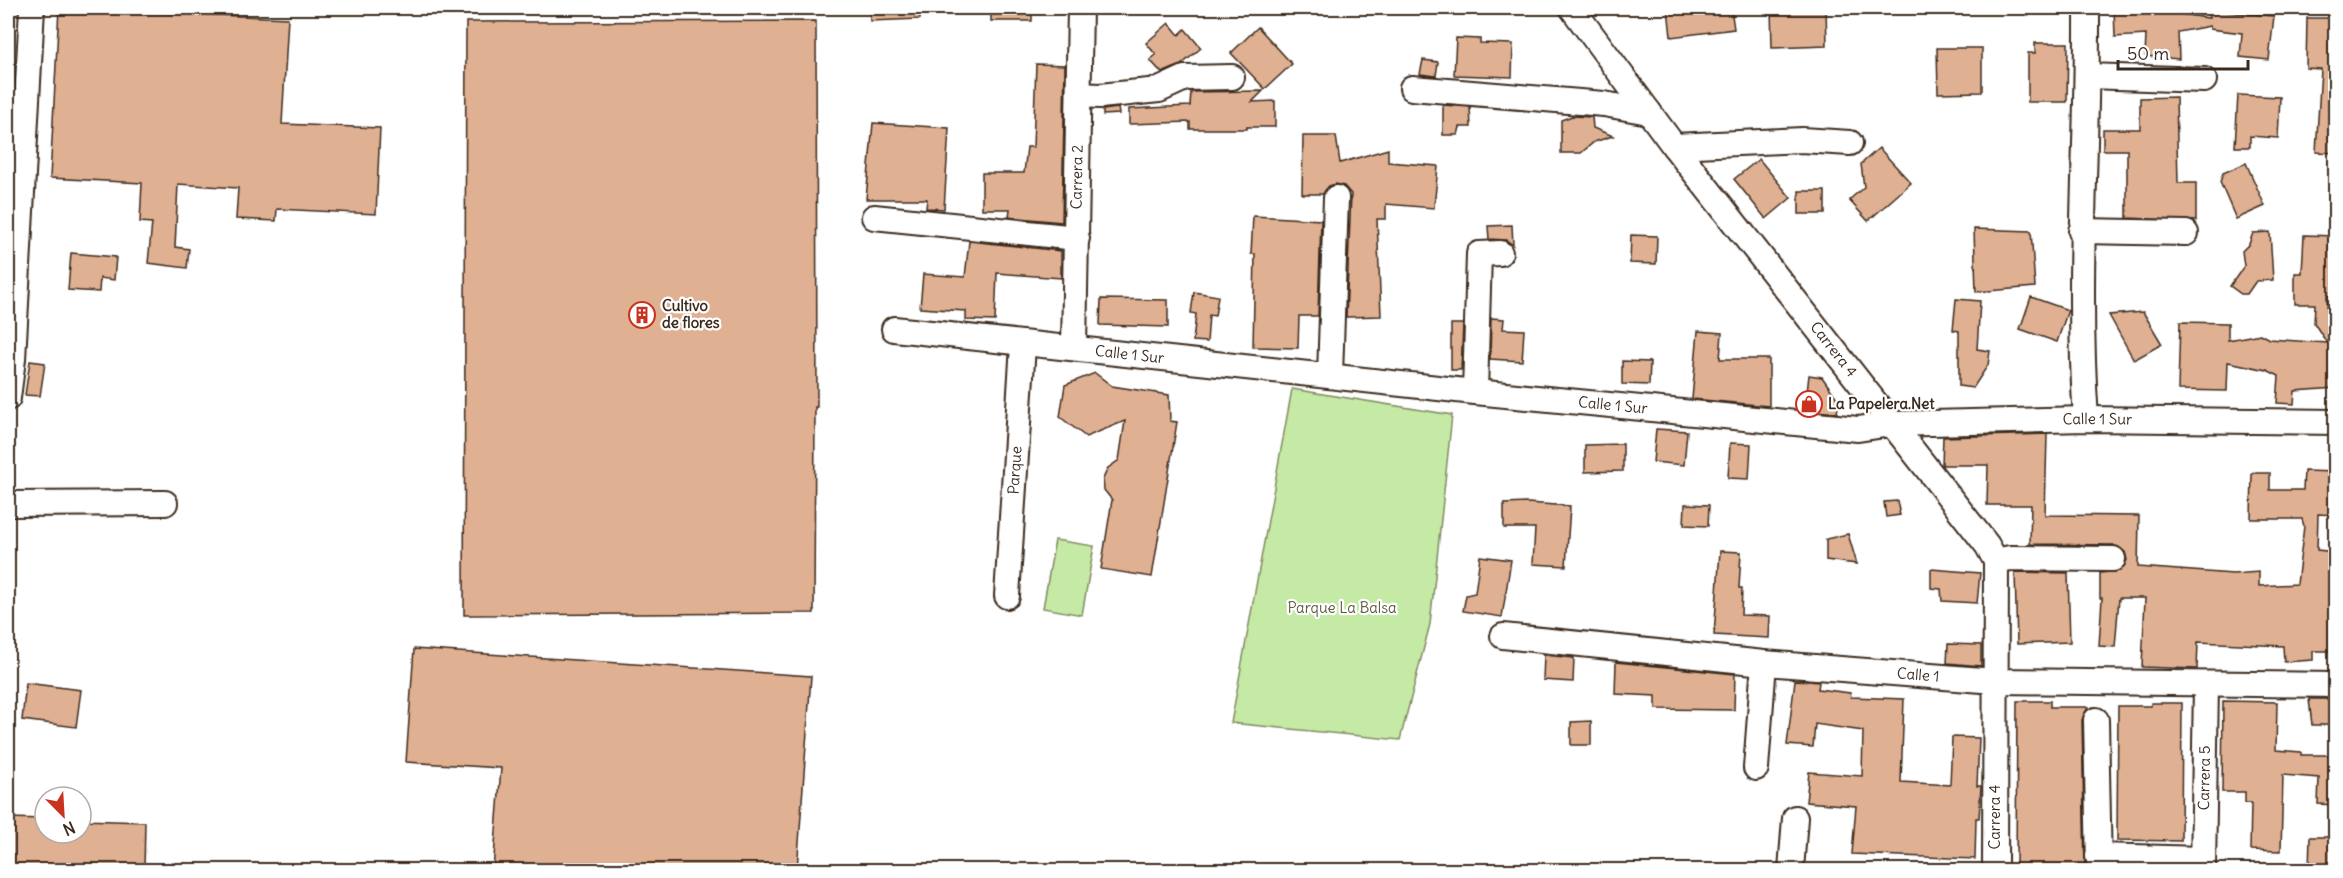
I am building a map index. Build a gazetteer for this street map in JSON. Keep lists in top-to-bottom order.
{
  "streets": {
    "street": [
      "Carrera 2",
      "Carrera 4",
      "Calle 1 Sur",
      "Parque",
      "Calle 1",
      "Carrera 5"
    ]
  },
  "crossings": [
    ["Carrera 2", "Calle 1 Sur"],
    ["Carrera 4", "Calle 1 Sur"],
    ["Carrera 4", "Calle 1"],
    ["Calle 1 Sur", "Parque"],
    ["Calle 1", "Carrera 5"]
  ],
  "parks": ["Parque La Balsa"],
  "places": {
    "building": ["Cultivo de flores"],
    "shop": ["La Papelera.Net"]
  },
  "scale_bar": "50 m",
  "north": "bottom right"
}
